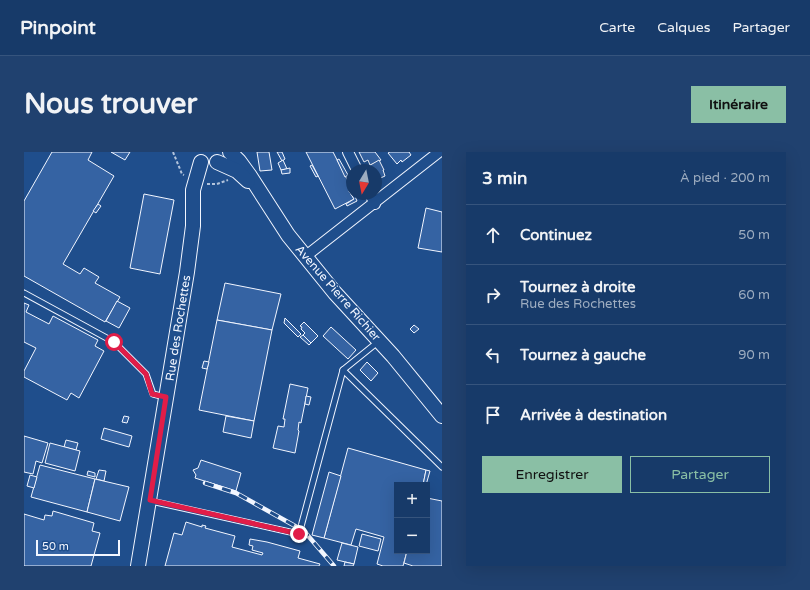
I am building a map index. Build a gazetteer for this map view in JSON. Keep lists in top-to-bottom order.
{
  "streets": {
    "street": ["Avenue Pierre Richier", "Rue des Rochettes"]
  },
  "scale_bar": "50 m",
  "north": "bottom",
  "page": {
    "header": "Pinpoint",
    "nav": ["Carte", "Calques", "Partager"],
    "buttons": [
      "Itinéraire",
      ["Enregistrer", "Partager"]
    ],
    "title": "Nous trouver",
    "heading": ["3 min", "À pied · 200 m"],
    "list": [
      ["Continuez", "50 m"],
      ["Tournez à droite", "Rue des Rochettes", "60 m"],
      ["Tournez à gauche", "90 m"],
      "Arrivée à destination"
    ],
    "map_buttons": ["+", "−"],
    "scale": "50 m"
  }
}
